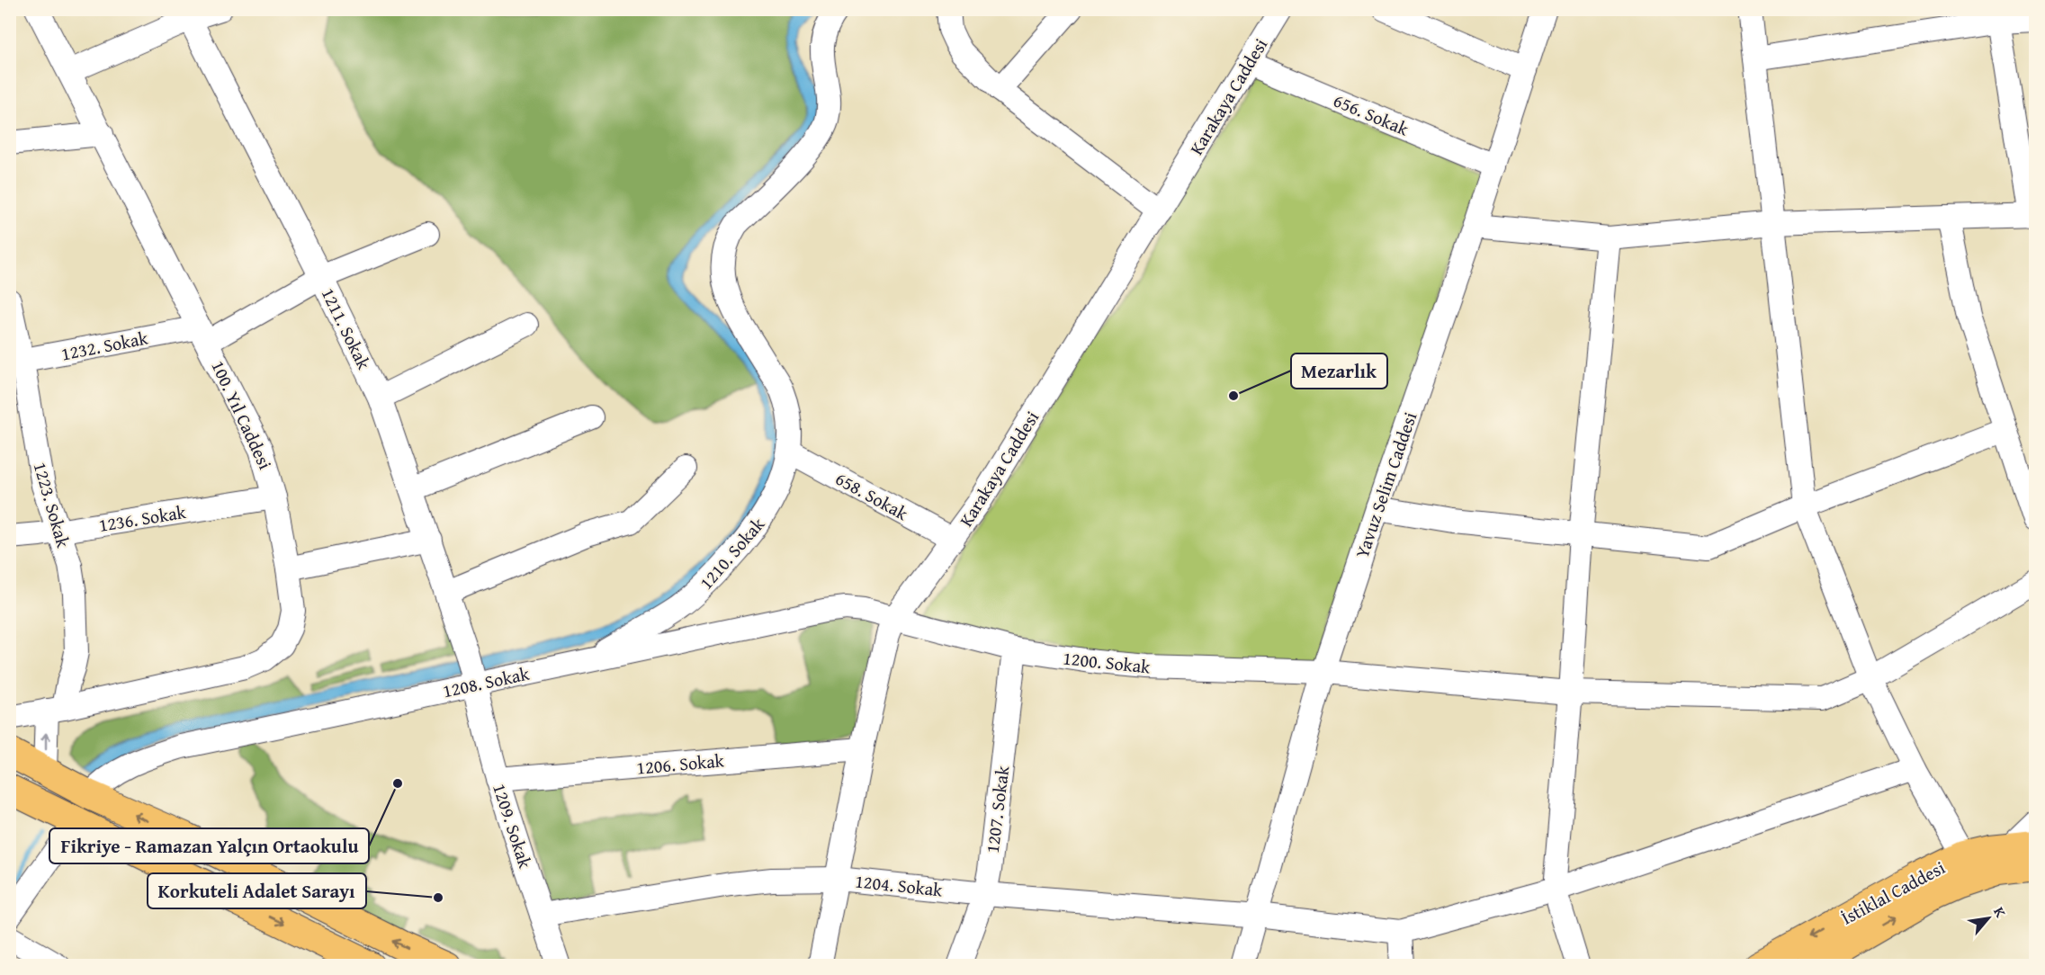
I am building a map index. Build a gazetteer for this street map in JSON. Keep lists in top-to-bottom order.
{
  "streets": {
    "main road": ["İstiklal Caddesi"],
    "street": [
      "Karakaya Caddesi",
      "656. Sokak",
      "1211. Sokak",
      "1232. Sokak",
      "100. Yıl Caddesi",
      "Yavuz Selim Caddesi",
      "658. Sokak",
      "1223. Sokak",
      "1236. Sokak",
      "1210. Sokak",
      "1200. Sokak",
      "1208. Sokak",
      "1206. Sokak",
      "1207. Sokak",
      "1209. Sokak",
      "1204. Sokak"
    ]
  },
  "crossings": [
    ["Karakaya Caddesi", "656. Sokak"],
    ["Karakaya Caddesi", "658. Sokak"],
    ["Karakaya Caddesi", "1200. Sokak"],
    ["Karakaya Caddesi", "1208. Sokak"],
    ["Karakaya Caddesi", "1206. Sokak"],
    ["Karakaya Caddesi", "1204. Sokak"],
    ["656. Sokak", "Yavuz Selim Caddesi"],
    ["1211. Sokak", "1232. Sokak"],
    ["1211. Sokak", "1209. Sokak"],
    ["1232. Sokak", "100. Yıl Caddesi"],
    ["1232. Sokak", "1223. Sokak"],
    ["100. Yıl Caddesi", "1223. Sokak"],
    ["100. Yıl Caddesi", "1236. Sokak"],
    ["Yavuz Selim Caddesi", "1200. Sokak"],
    ["Yavuz Selim Caddesi", "1204. Sokak"],
    ["658. Sokak", "1210. Sokak"],
    ["1223. Sokak", "1236. Sokak"],
    ["1210. Sokak", "1208. Sokak"],
    ["1200. Sokak", "1208. Sokak"],
    ["1200. Sokak", "1207. Sokak"],
    ["1208. Sokak", "1209. Sokak"],
    ["1206. Sokak", "1209. Sokak"],
    ["1207. Sokak", "1204. Sokak"],
    ["1209. Sokak", "1204. Sokak"]
  ],
  "places": ["Mezarlık", "Fikriye - Ramazan Yalçın Ortaokulu", "Korkuteli Adalet Sarayı"],
  "north": "top right"
}
